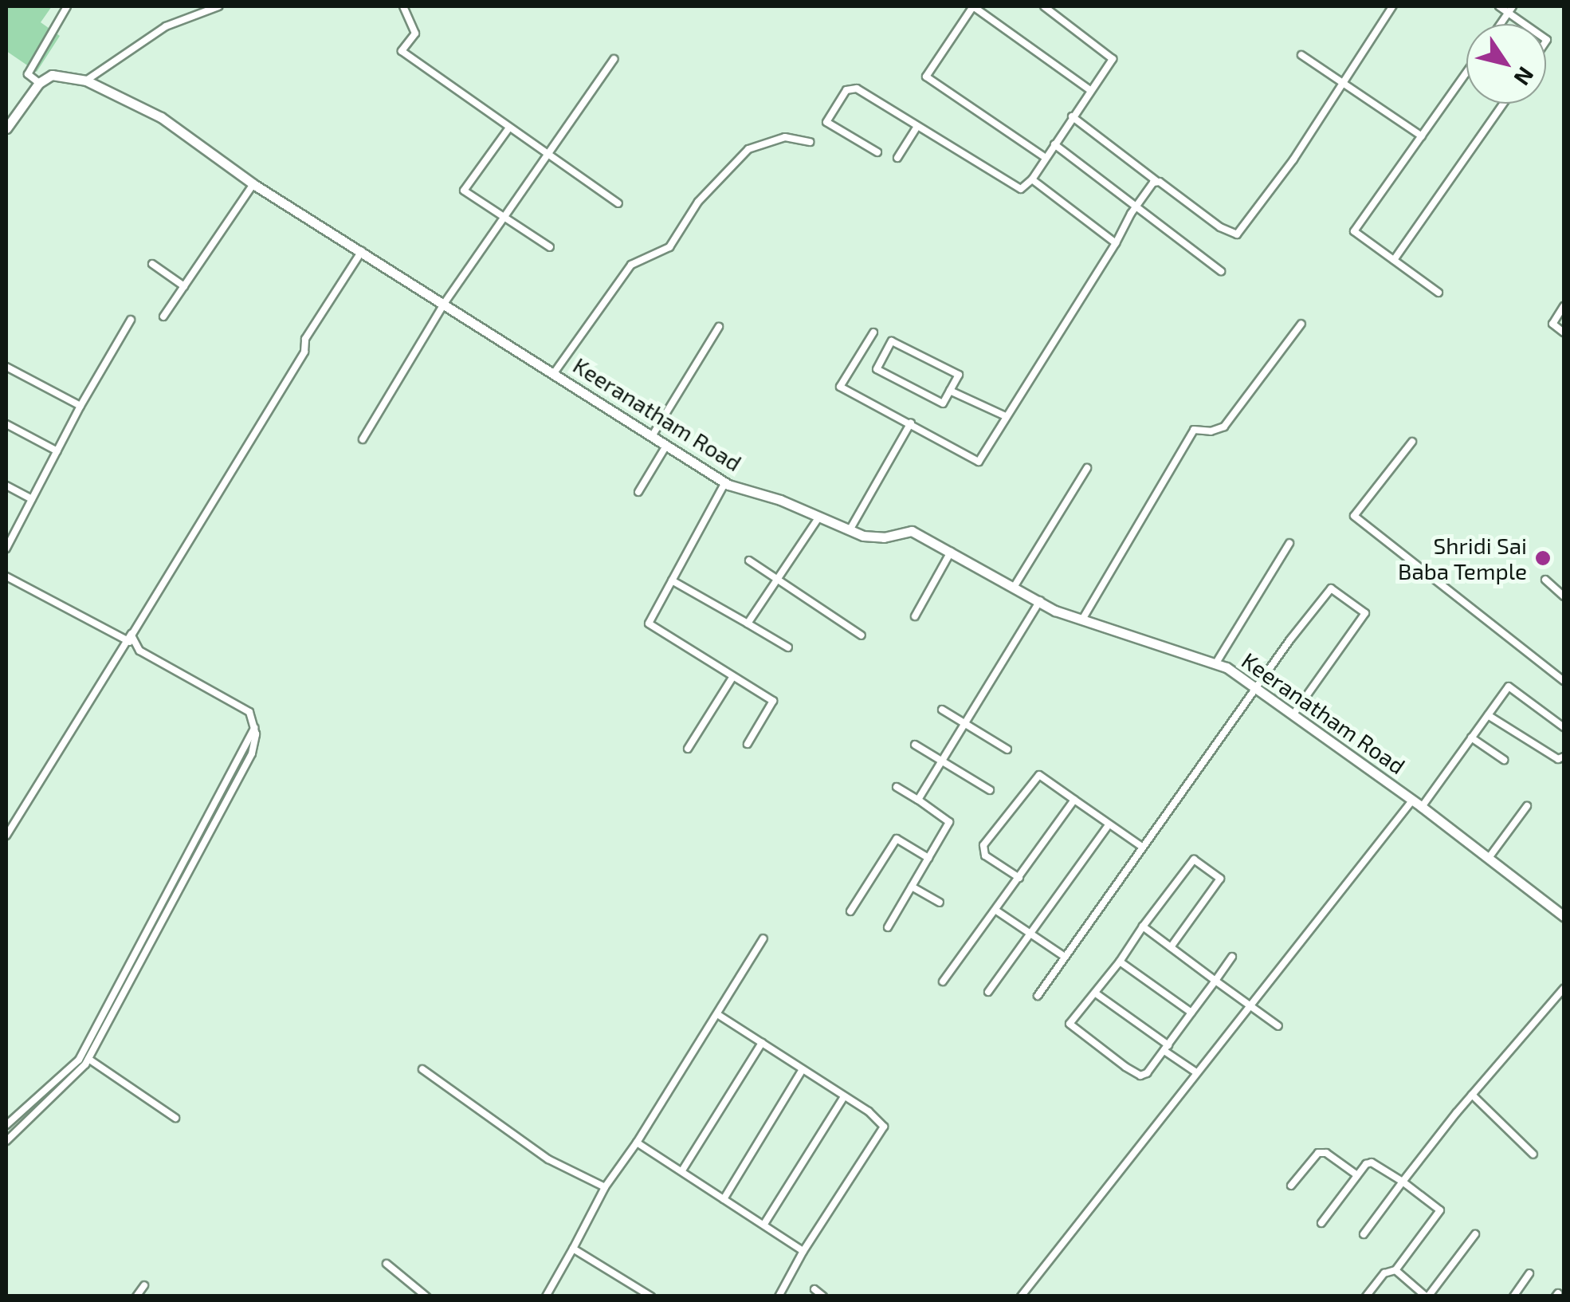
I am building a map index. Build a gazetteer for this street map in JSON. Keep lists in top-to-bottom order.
{
  "streets": {
    "street": ["Keeranatham Road"]
  },
  "places": ["Shridi Sai Baba Temple"],
  "north": "bottom right"
}
